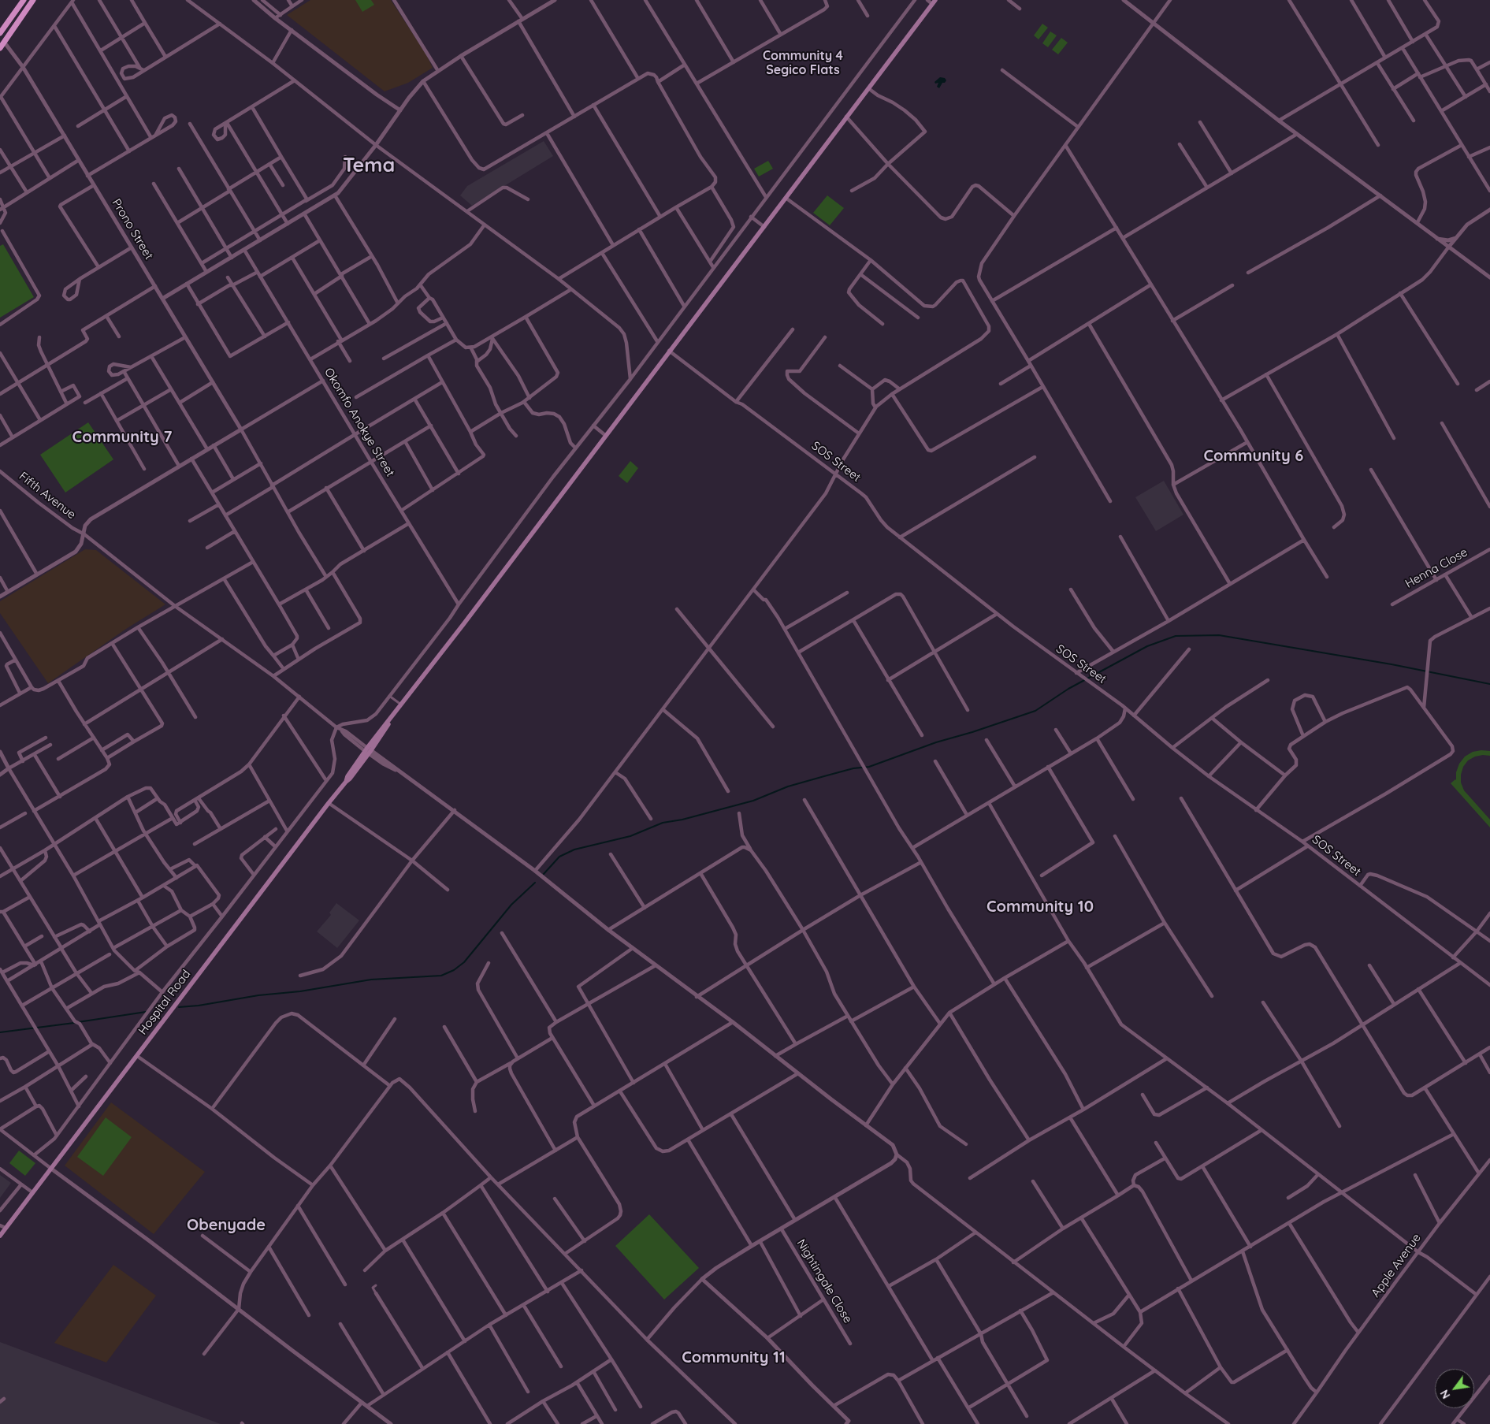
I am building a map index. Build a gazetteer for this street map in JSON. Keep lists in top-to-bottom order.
{
  "streets": {
    "main road": ["Hospital Road"],
    "street": [
      "Prono Street",
      "Okomfo Anokye Street",
      "SOS Street",
      "Fifth Avenue",
      "Henna Close",
      "Apple Avenue",
      "Nightingale Close"
    ]
  },
  "crossings": [
    ["SOS Street", "Hospital Road"],
    ["Fifth Avenue", "Hospital Road"]
  ],
  "districts": [
    "Community 4 Segico Flats",
    "Tema",
    "Community 7",
    "Community 6",
    "Community 10",
    "Obenyade",
    "Community 11"
  ],
  "north": "bottom left"
}
